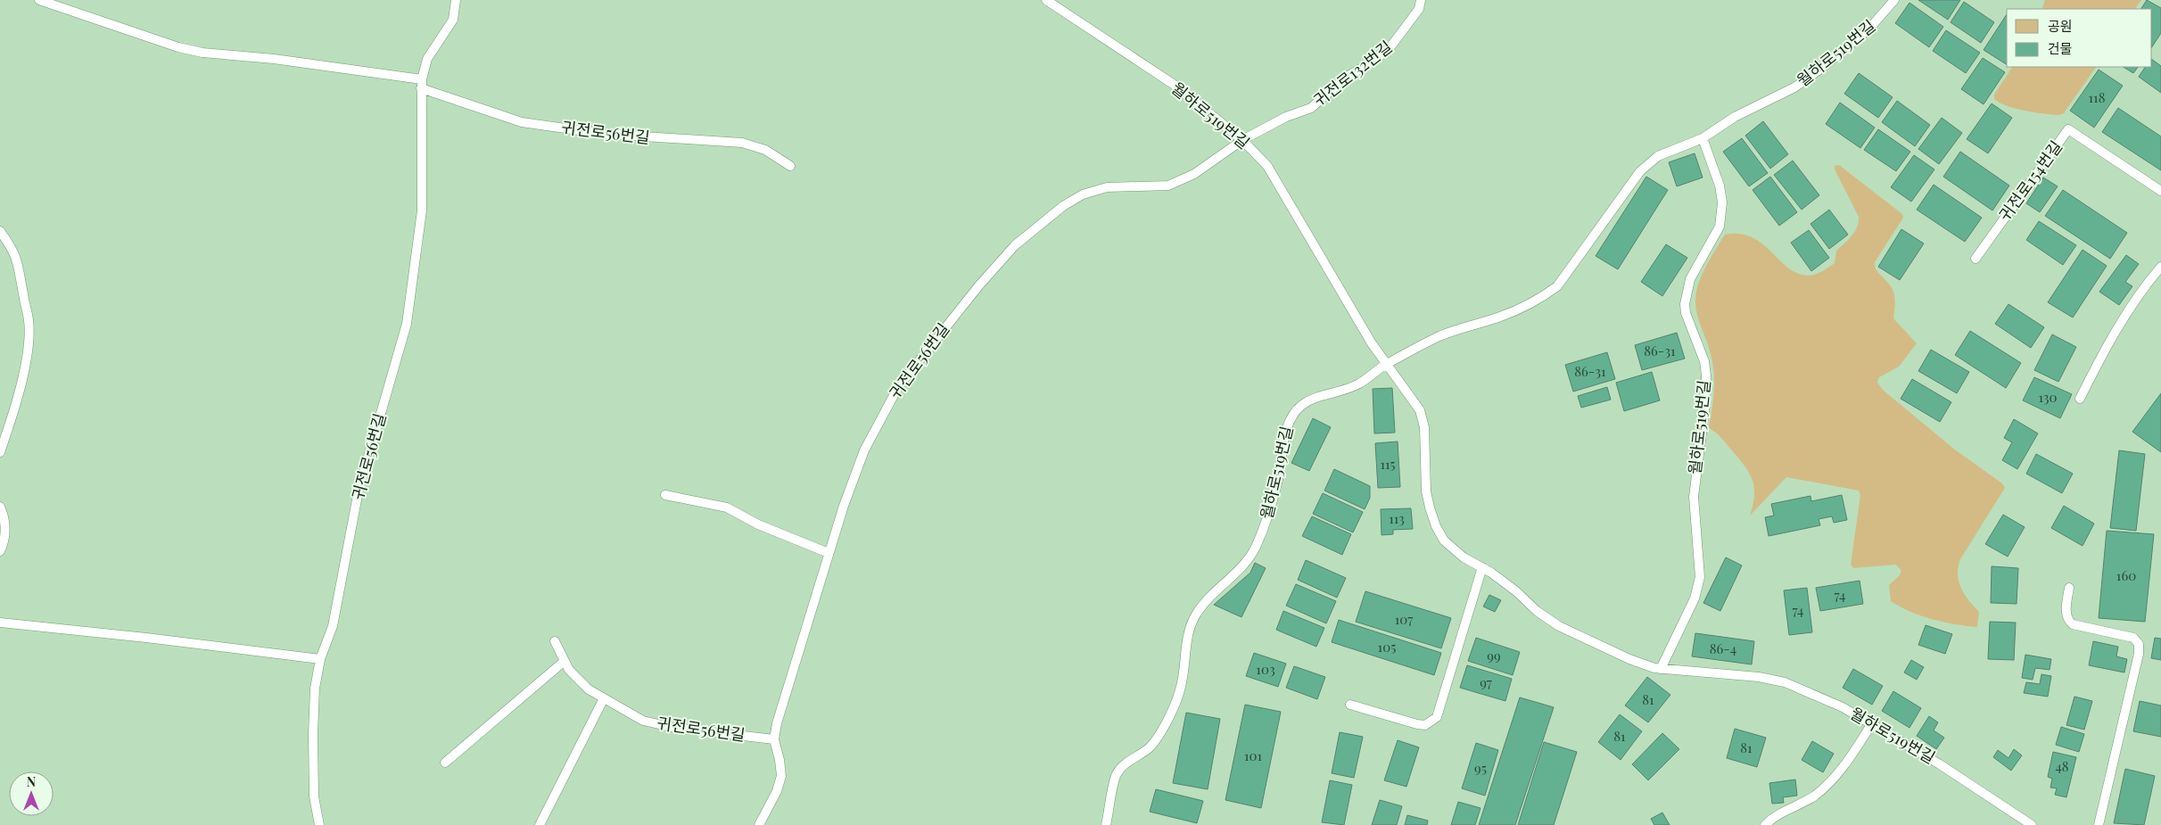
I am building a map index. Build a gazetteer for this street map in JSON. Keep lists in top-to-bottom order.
{
  "streets": {
    "lane": [
      "월하로519번길",
      "귀전로132번길",
      "귀전로56번길",
      "귀전로154번길"
    ]
  },
  "crossings": [
    ["월하로519번길", "귀전로132번길"],
    ["월하로519번길", "귀전로56번길"],
    ["귀전로132번길", "귀전로56번길"]
  ],
  "house_numbers": [
    "118",
    "86-31",
    "86-31",
    "130",
    "115",
    "113",
    "160",
    "74",
    "74",
    "107",
    "105",
    "86-4",
    "99",
    "103",
    "97",
    "81",
    "81",
    "81",
    "101",
    "48",
    "95"
  ],
  "legend": ["공원", "건물"],
  "north": "top"
}
